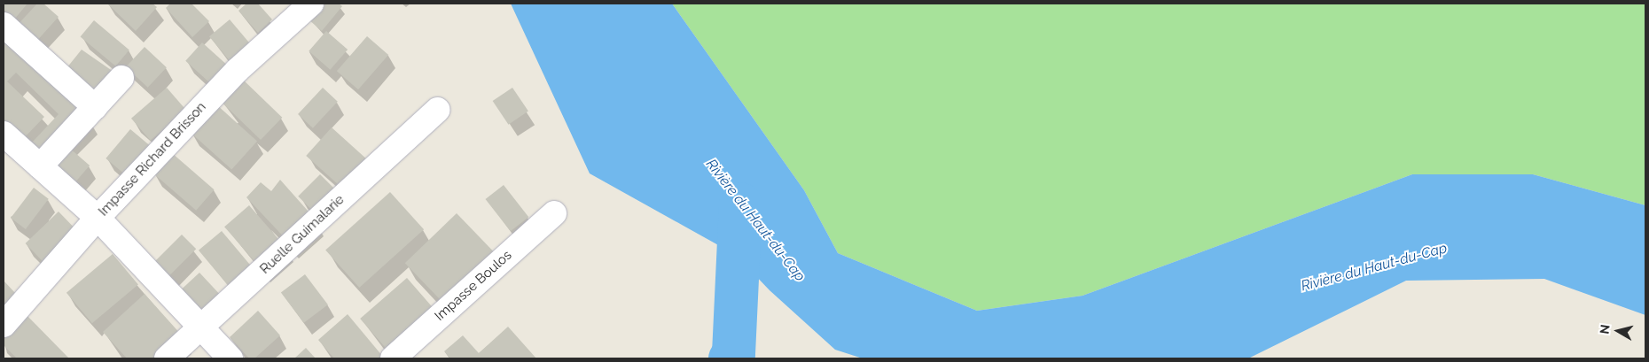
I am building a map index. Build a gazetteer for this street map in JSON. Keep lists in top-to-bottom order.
{
  "streets": {
    "street": ["Impasse Richard Brisson", "Ruelle Guimalarie", "Impasse Boulos"]
  },
  "water": ["Rivière du Haut-du-Cap"],
  "north": "left"
}
